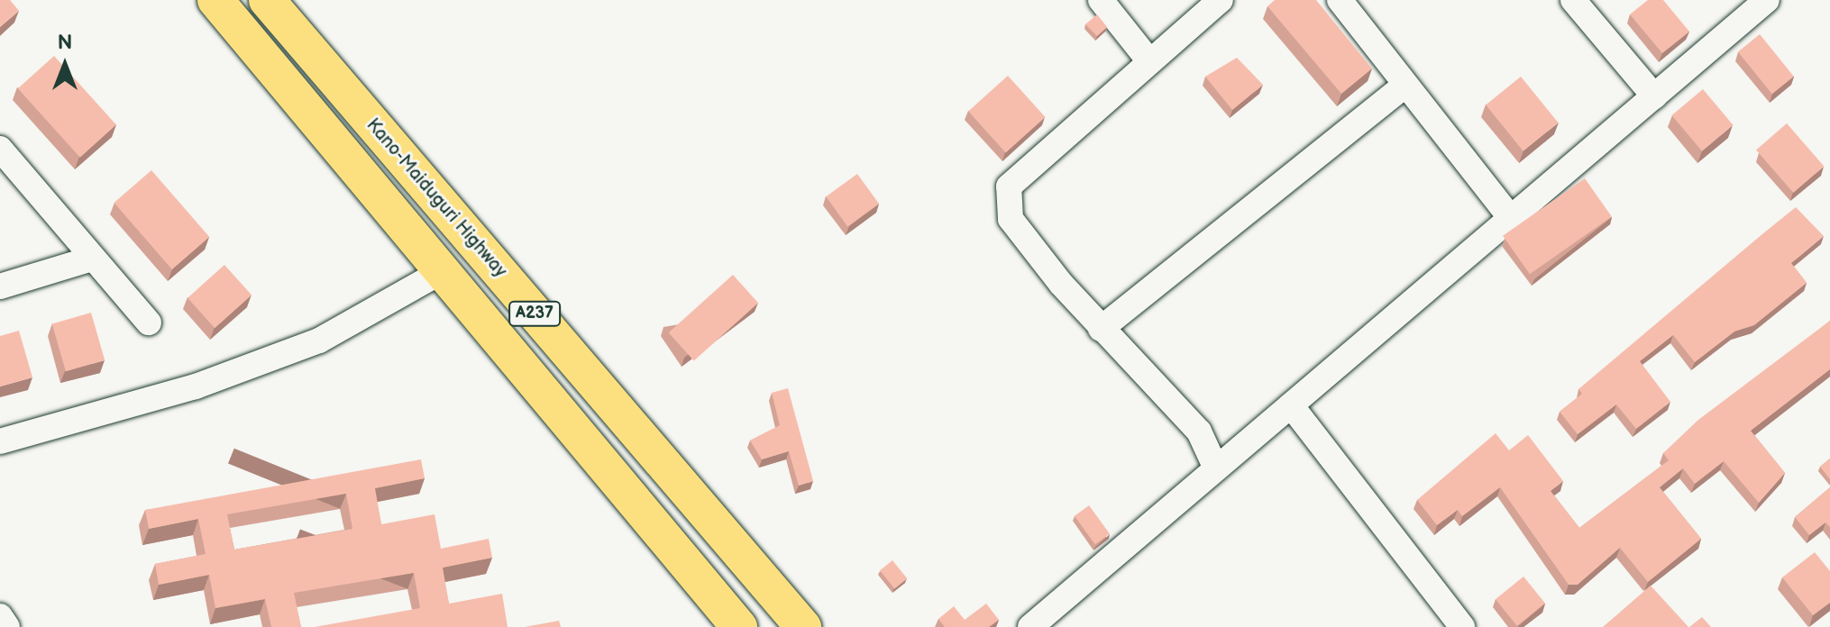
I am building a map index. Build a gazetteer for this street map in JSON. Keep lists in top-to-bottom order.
{
  "streets": {
    "highway": ["Kano-Maiduguri Highway", "A237"]
  },
  "north": "top"
}
